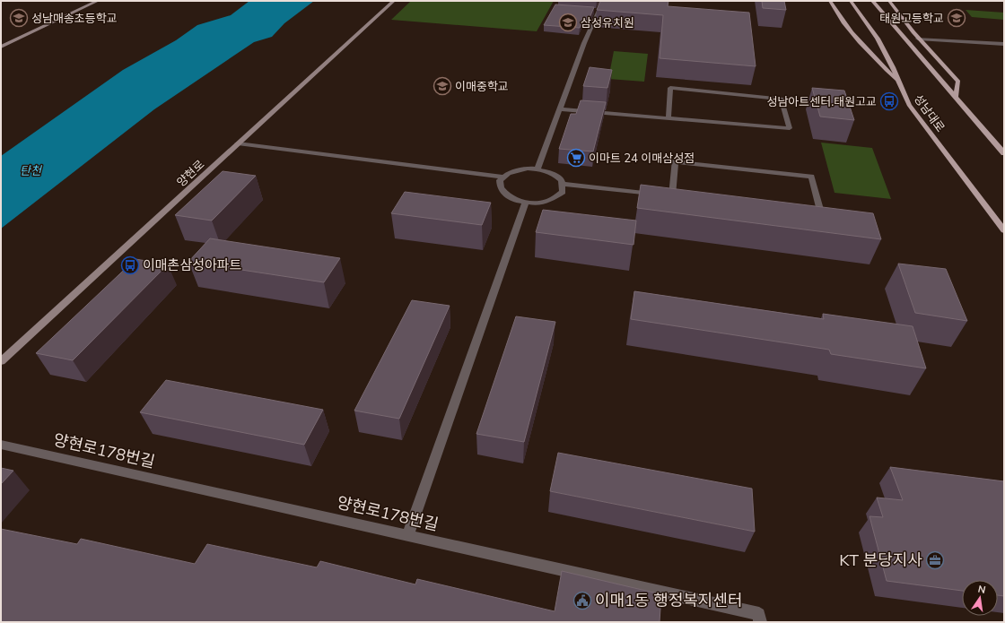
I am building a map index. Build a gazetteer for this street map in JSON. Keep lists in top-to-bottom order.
{
  "streets": {
    "main road": ["성남대로", "양현로"],
    "street": ["양현로178번길"]
  },
  "water": ["탄천"],
  "places": {
    "school or university": [
      "성남매송초등학교",
      "태원고등학교",
      "삼성유치원",
      "이매중학교"
    ],
    "bus stop": ["성남아트센터.태원고교", "이매촌삼성아파트"],
    "supermarket": ["이마트 24 이매삼성점"],
    "office": ["KT 분당지사"],
    "public building": ["이매1동 행정복지센터"]
  },
  "north": "top"
}
